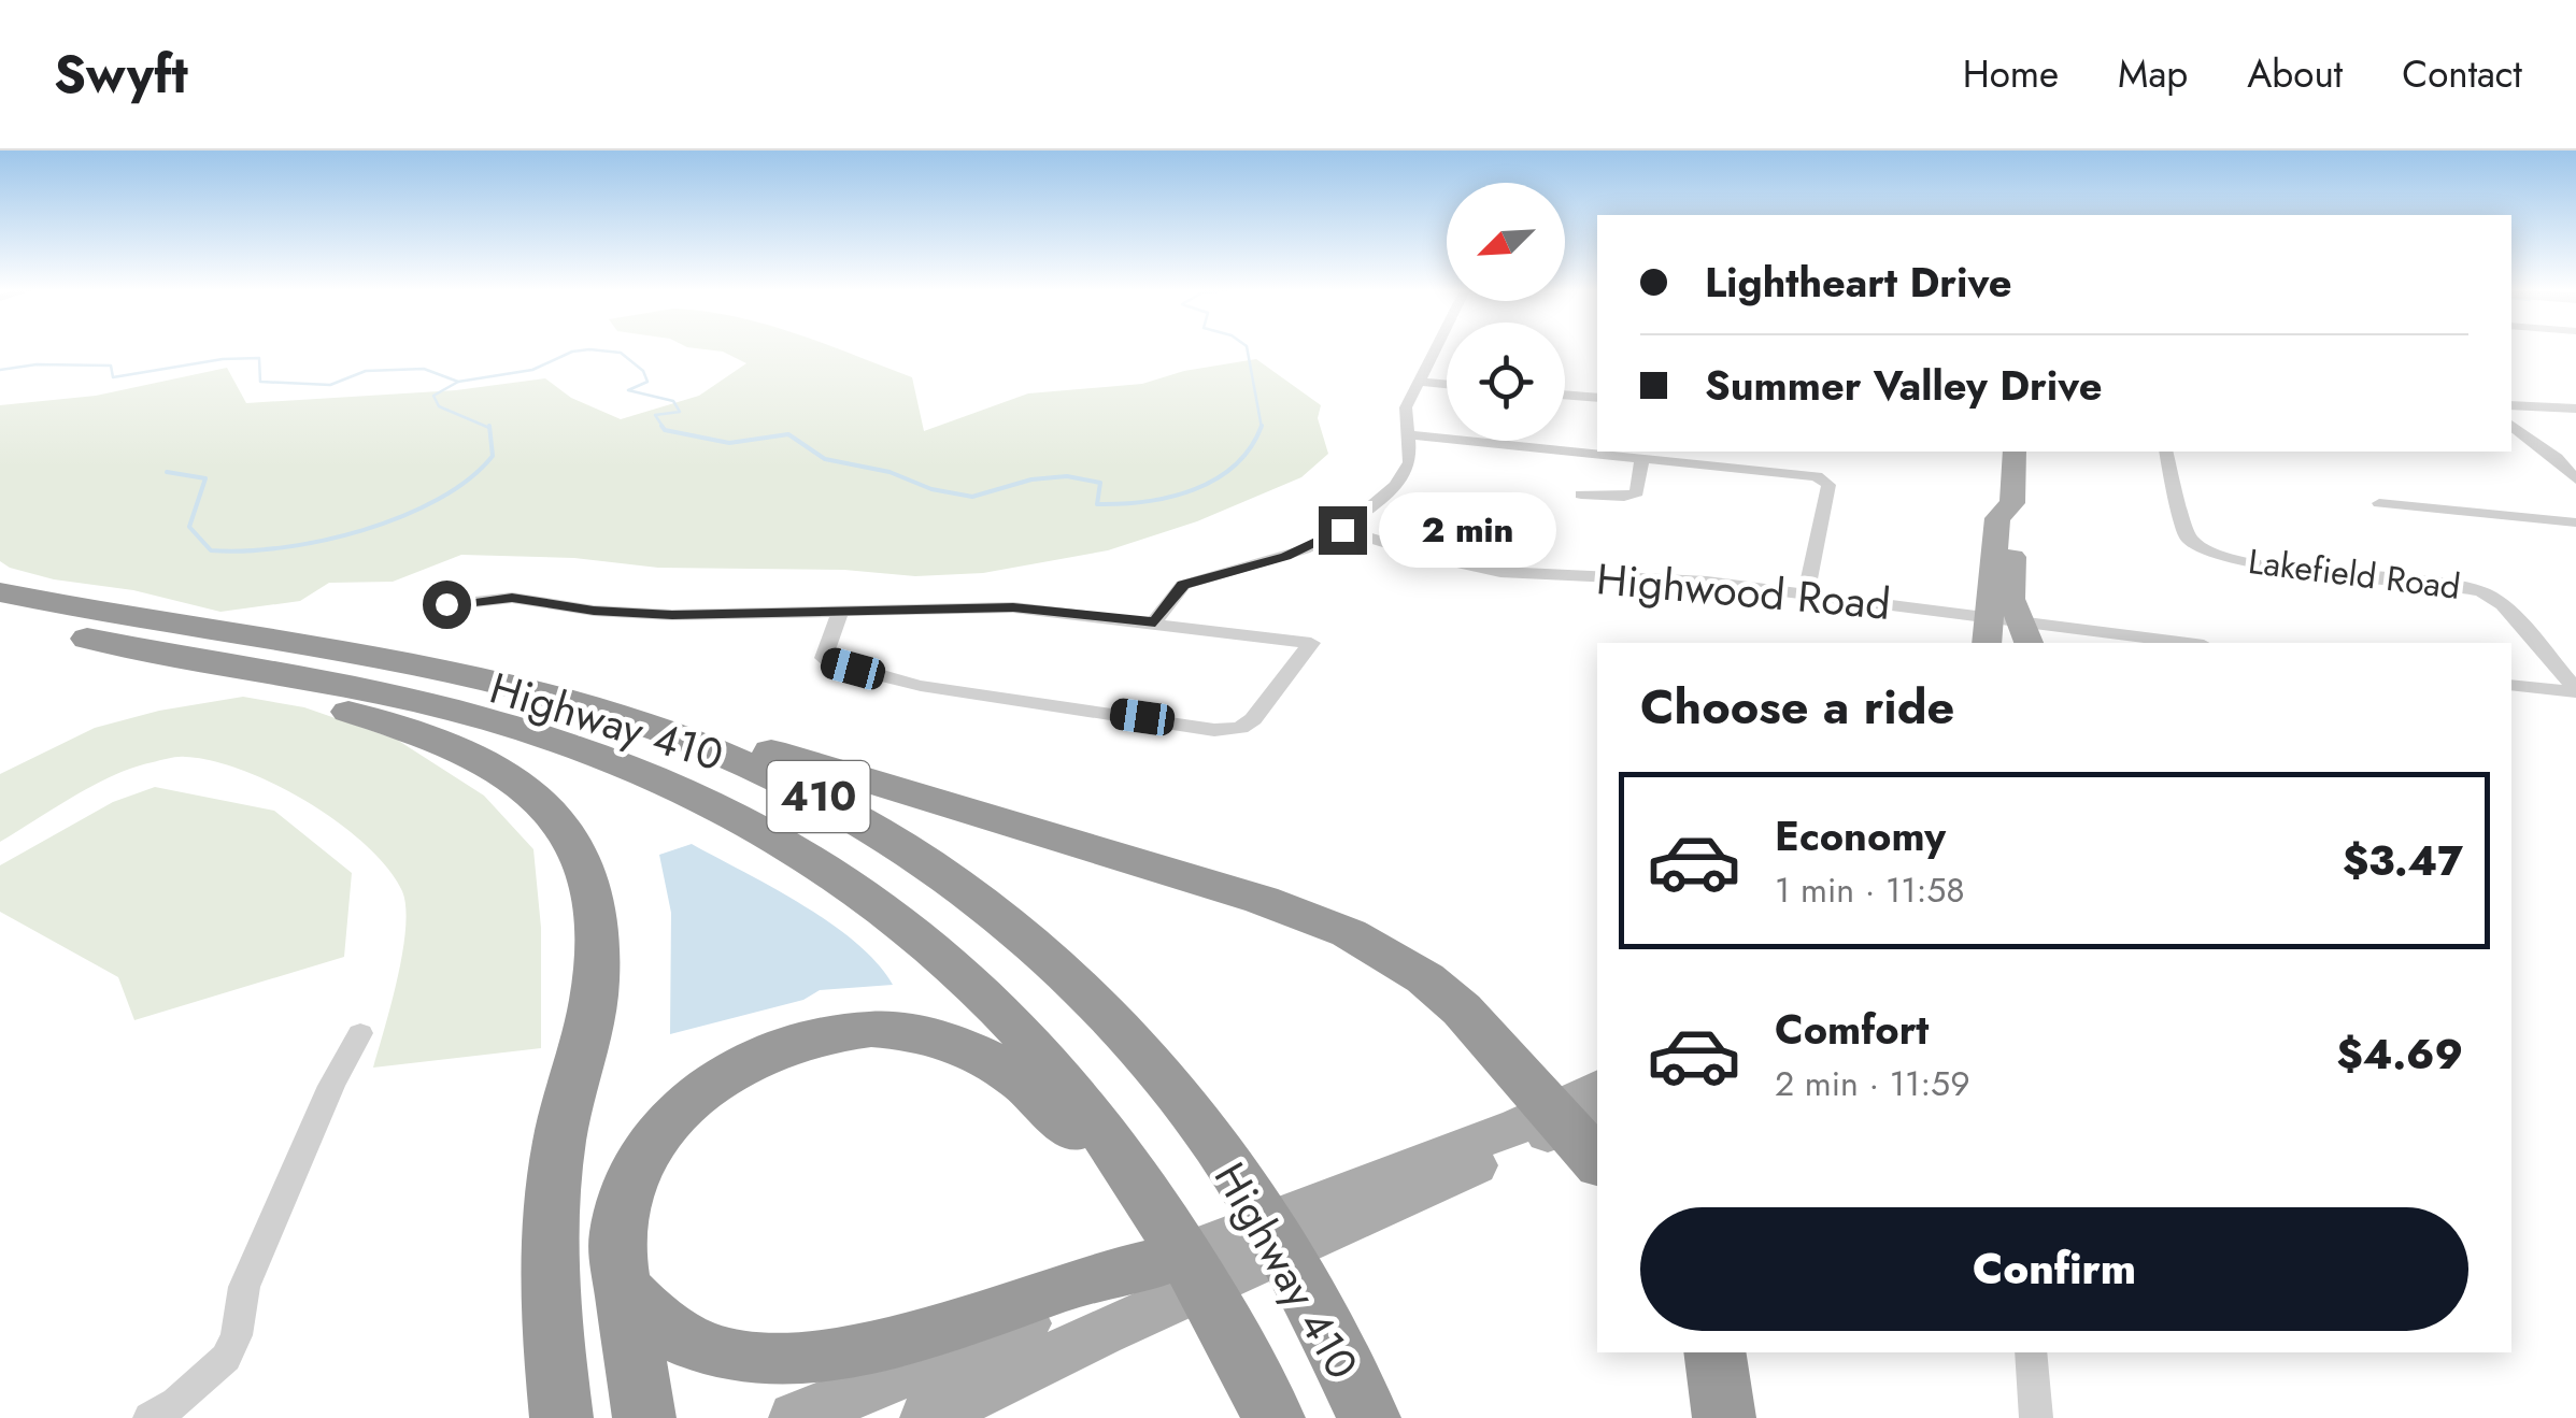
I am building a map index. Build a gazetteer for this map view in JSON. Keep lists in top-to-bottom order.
{
  "streets": {
    "highway": ["Highway 410", "410"],
    "street": ["Lakefield Road", "Highwood Road"]
  },
  "north": "bottom left",
  "page": {
    "header": "Swyft",
    "nav": [
      "Home",
      "Map",
      "About",
      "Contact"
    ],
    "banner": ["Lightheart Drive", "Summer Valley Drive"],
    "bubble": "2 min",
    "heading": "Choose a ride",
    "list": [
      {
        "name": "Economy",
        "note": "1 min · 11:58",
        "value": "$3.47"
      },
      {
        "name": "Comfort",
        "note": "2 min · 11:59",
        "value": "$4.69"
      }
    ],
    "buttons": "Confirm"
  }
}
